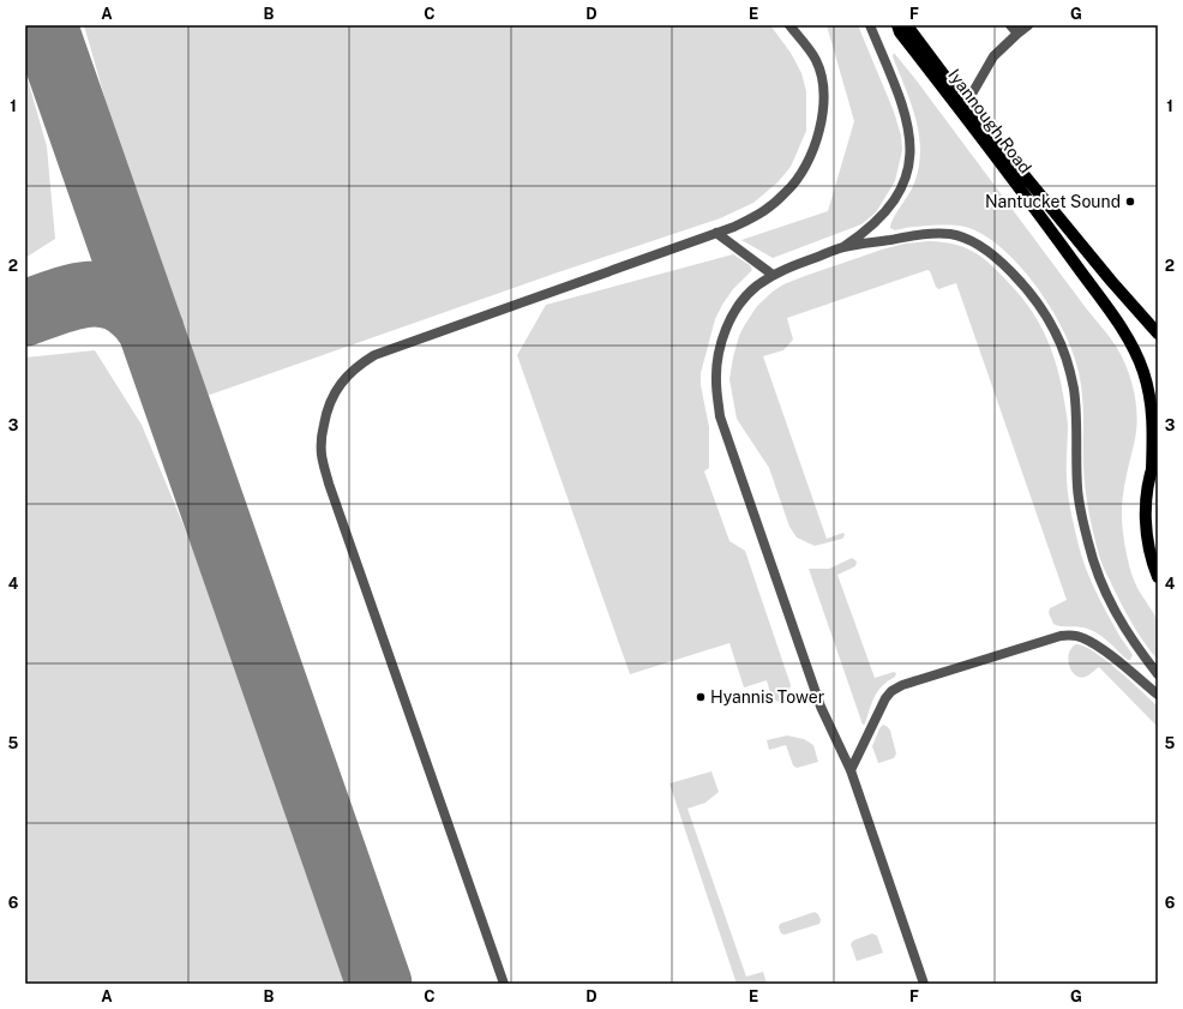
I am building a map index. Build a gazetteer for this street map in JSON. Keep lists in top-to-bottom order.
{
  "streets": {
    "main road": ["Iyannough Road"]
  },
  "places": ["Nantucket Sound", "Hyannis Tower"],
  "grid": {
    "columns": [
      "A",
      "B",
      "C",
      "D",
      "E",
      "F",
      "G"
    ],
    "rows": [
      "1",
      "2",
      "3",
      "4",
      "5",
      "6"
    ]
  }
}
